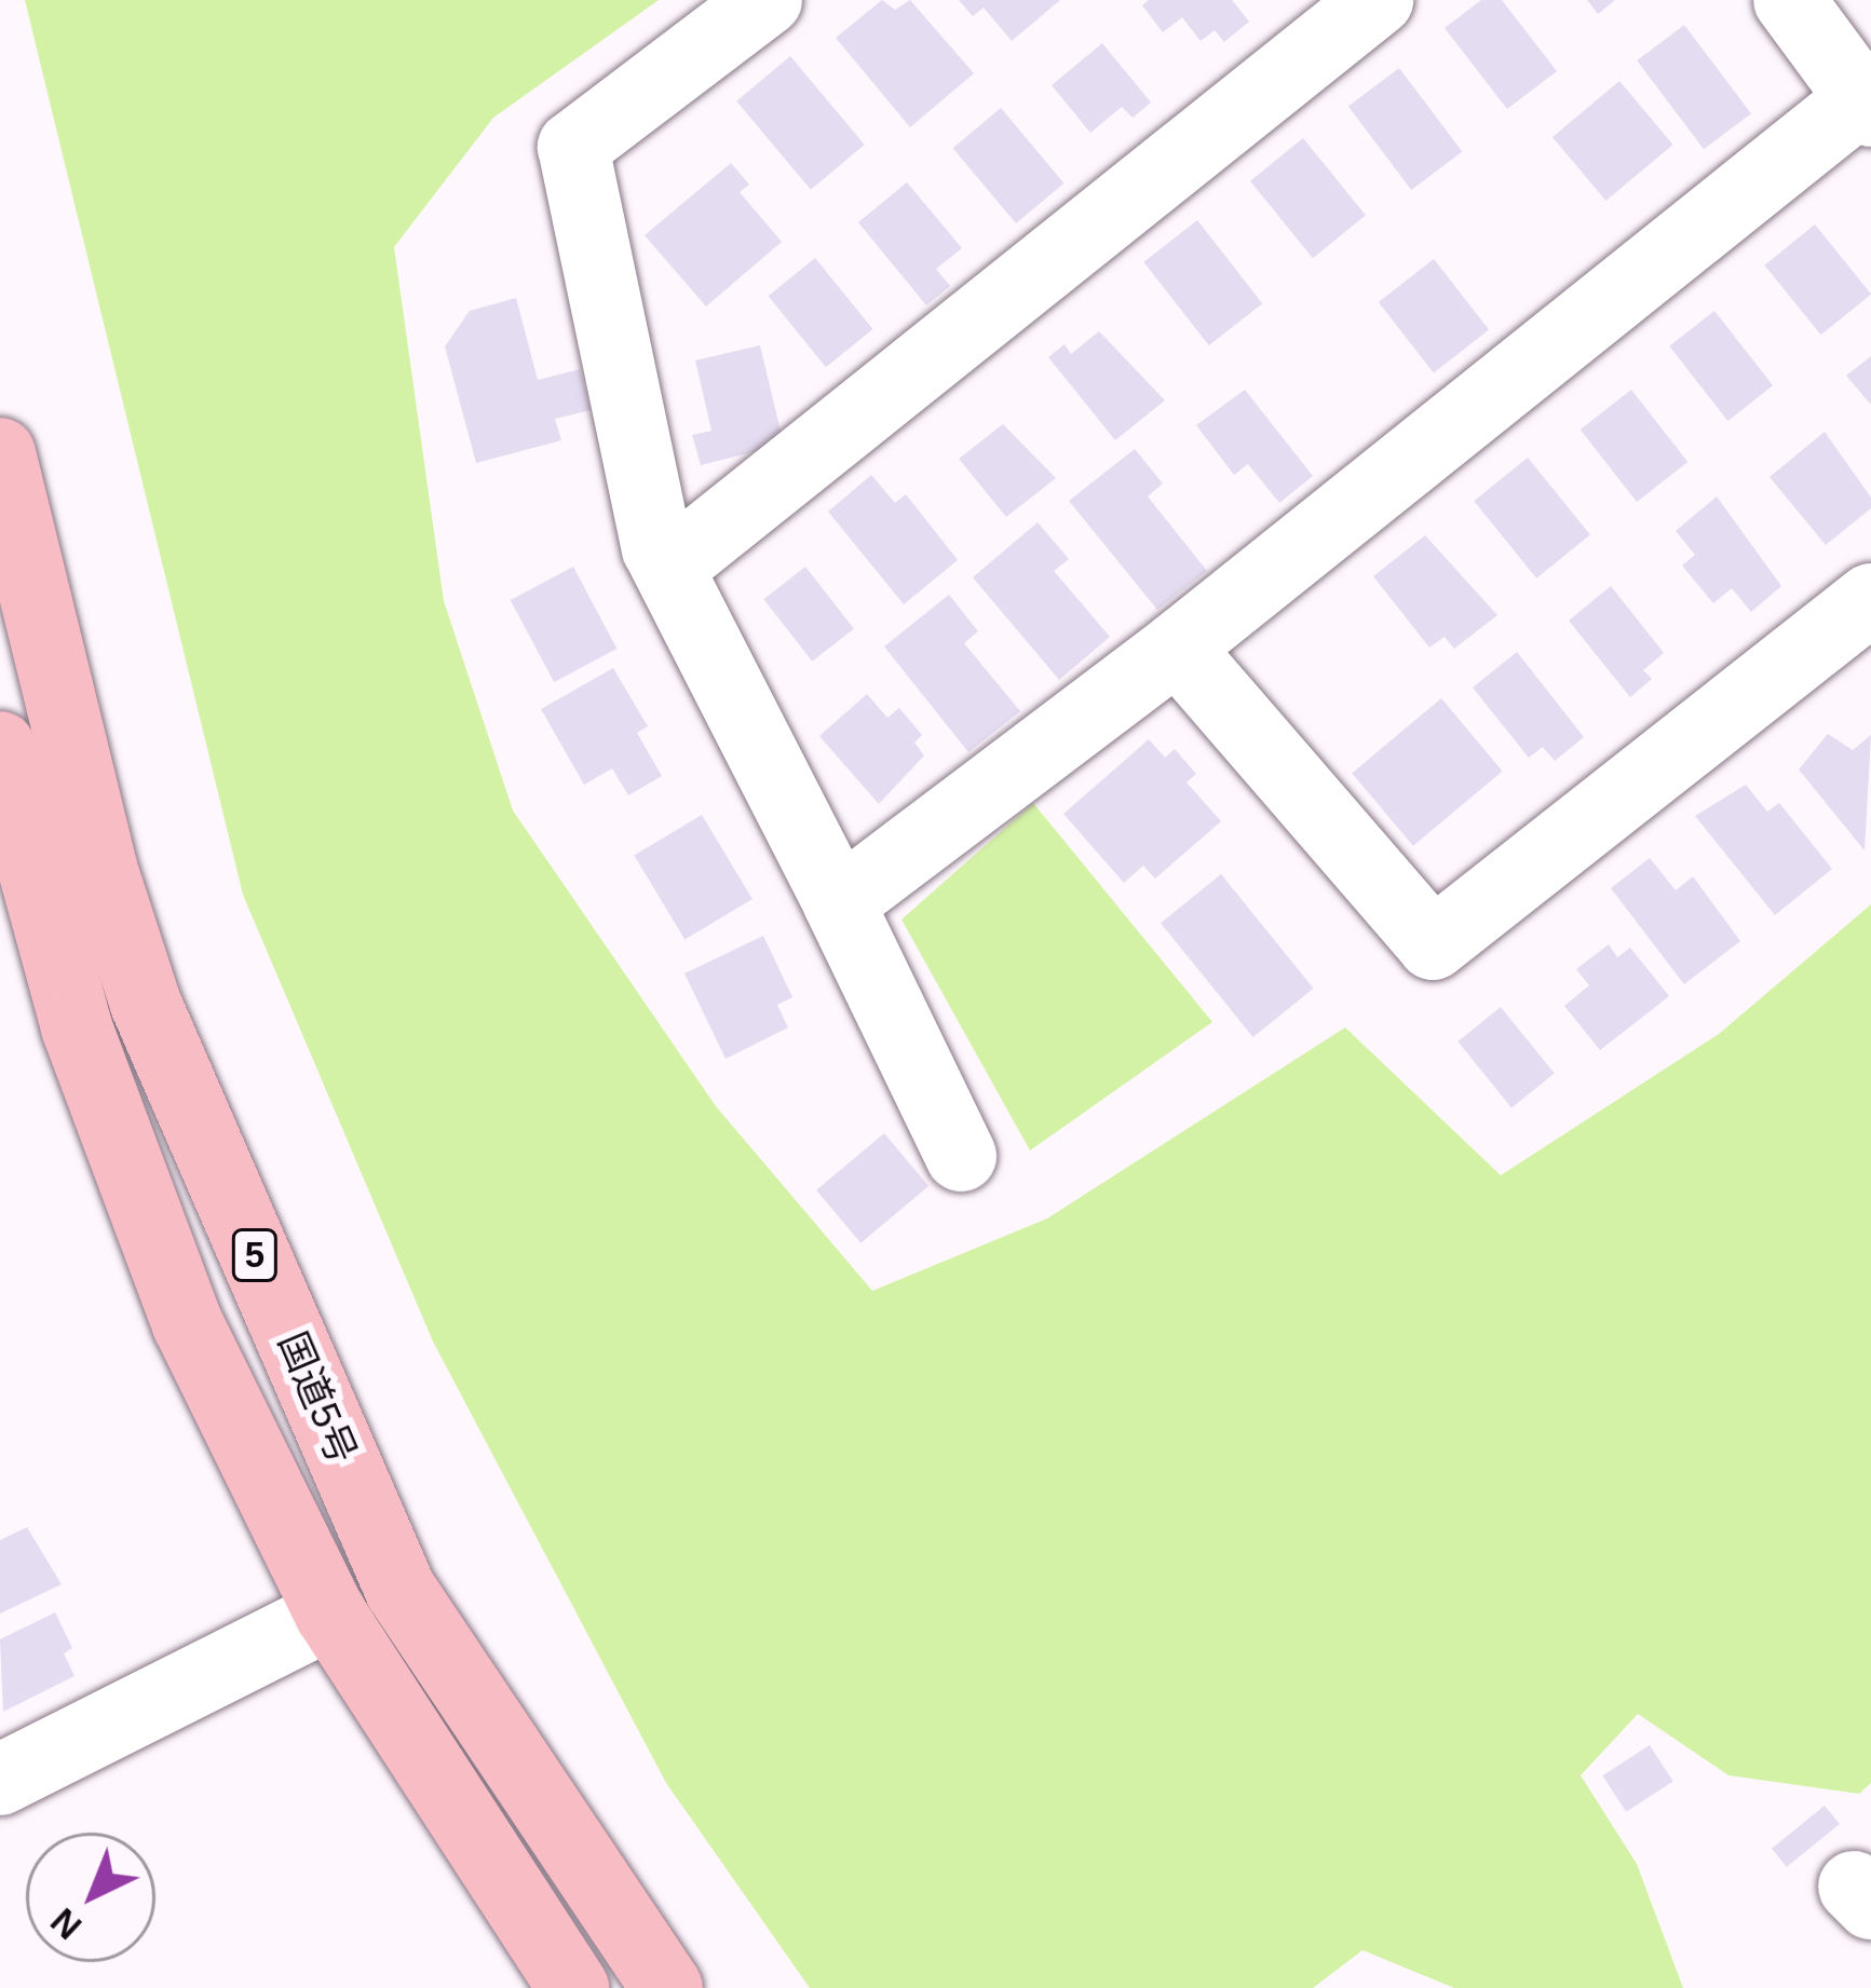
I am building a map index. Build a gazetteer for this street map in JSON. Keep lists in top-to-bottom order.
{
  "streets": {
    "highway": ["5", "国道5号"]
  },
  "north": "bottom left"
}
